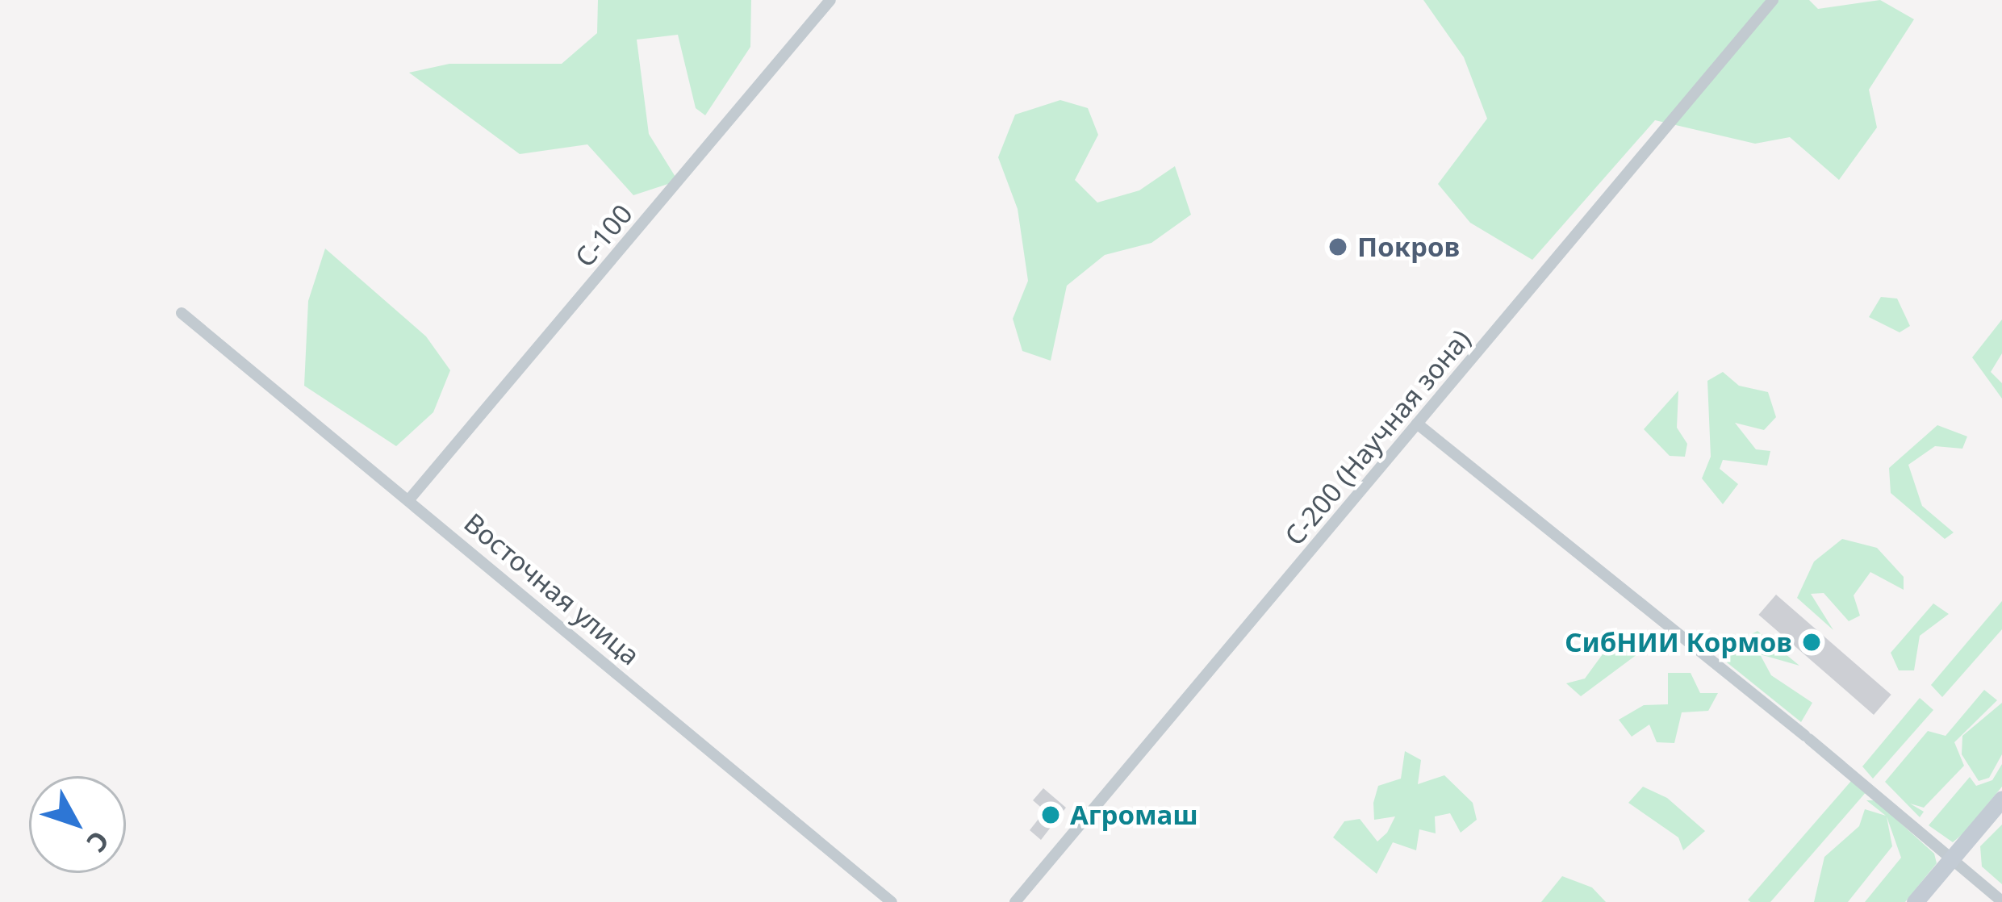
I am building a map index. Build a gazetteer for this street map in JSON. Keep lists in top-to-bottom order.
{
  "streets": {
    "street": ["С-100", "С-200 (Научная зона)", "Восточная улица"]
  },
  "crossings": [
    ["С-100", "Восточная улица"]
  ],
  "places": ["Покров", "СибНИИ Кормов", "Агромаш"],
  "north": "bottom right"
}
